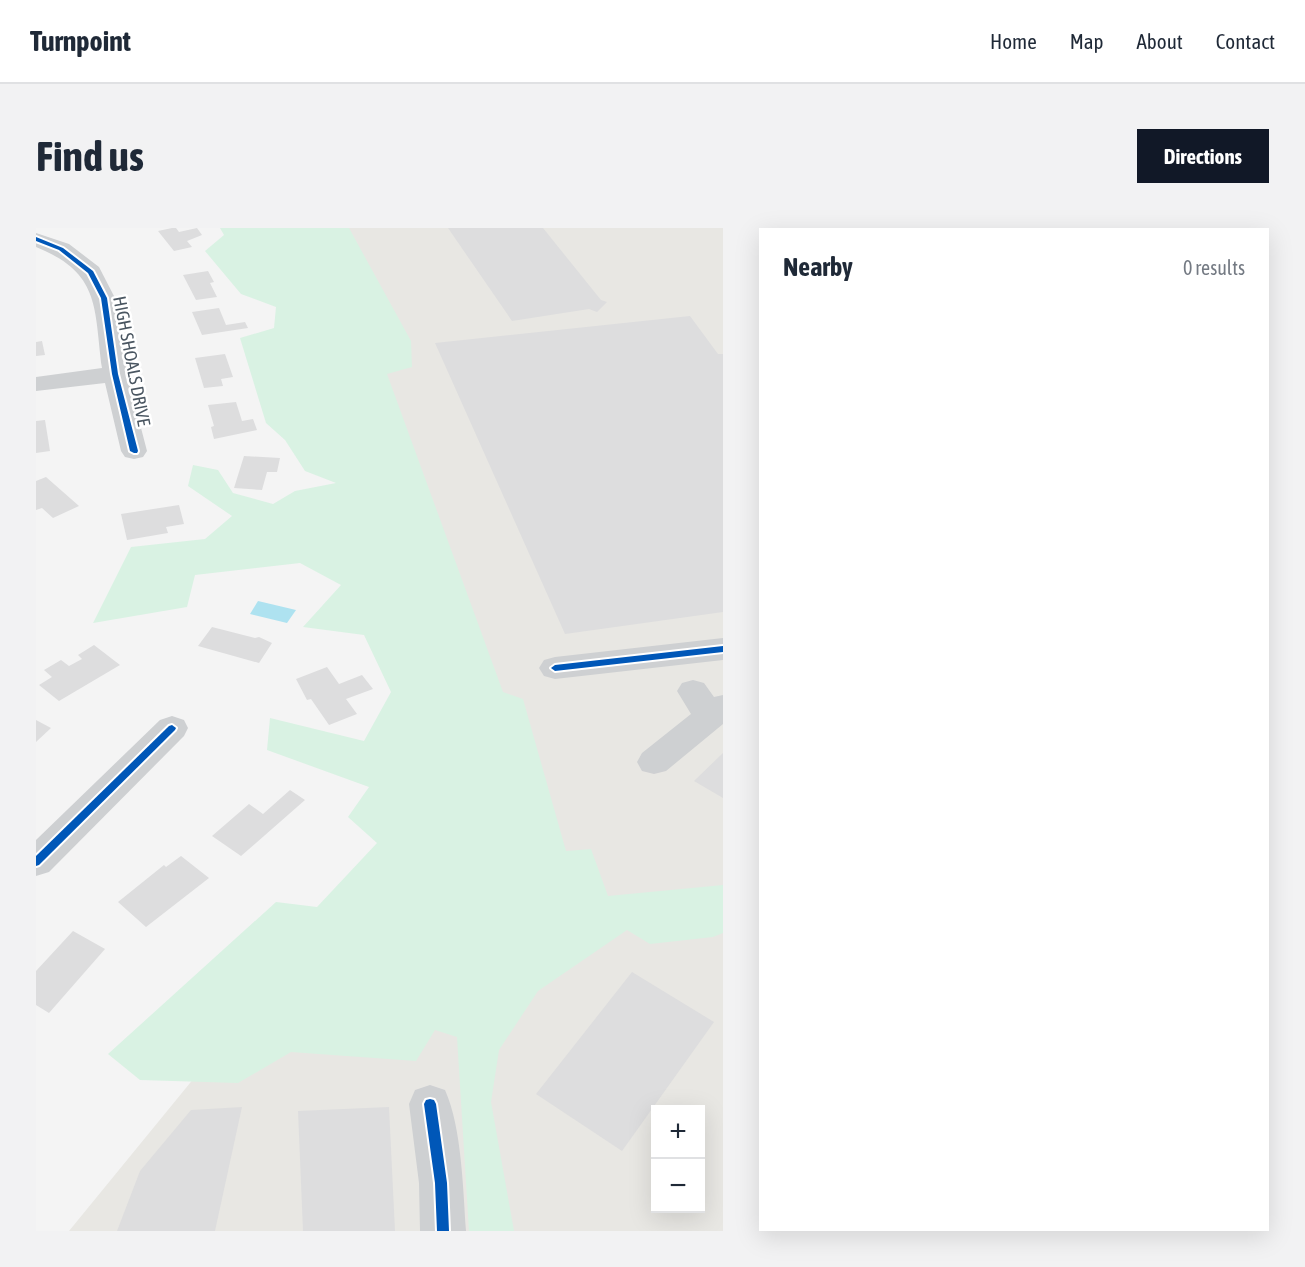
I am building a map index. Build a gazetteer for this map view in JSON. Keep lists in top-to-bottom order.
{
  "streets": {
    "street": ["HIGH SHOALS DRIVE"]
  },
  "page": {
    "header": "Turnpoint",
    "nav": [
      "Home",
      "Map",
      "About",
      "Contact"
    ],
    "buttons": "Directions",
    "title": "Find us",
    "heading": ["Nearby", "0 results"],
    "map_buttons": ["+", "−"]
  }
}
